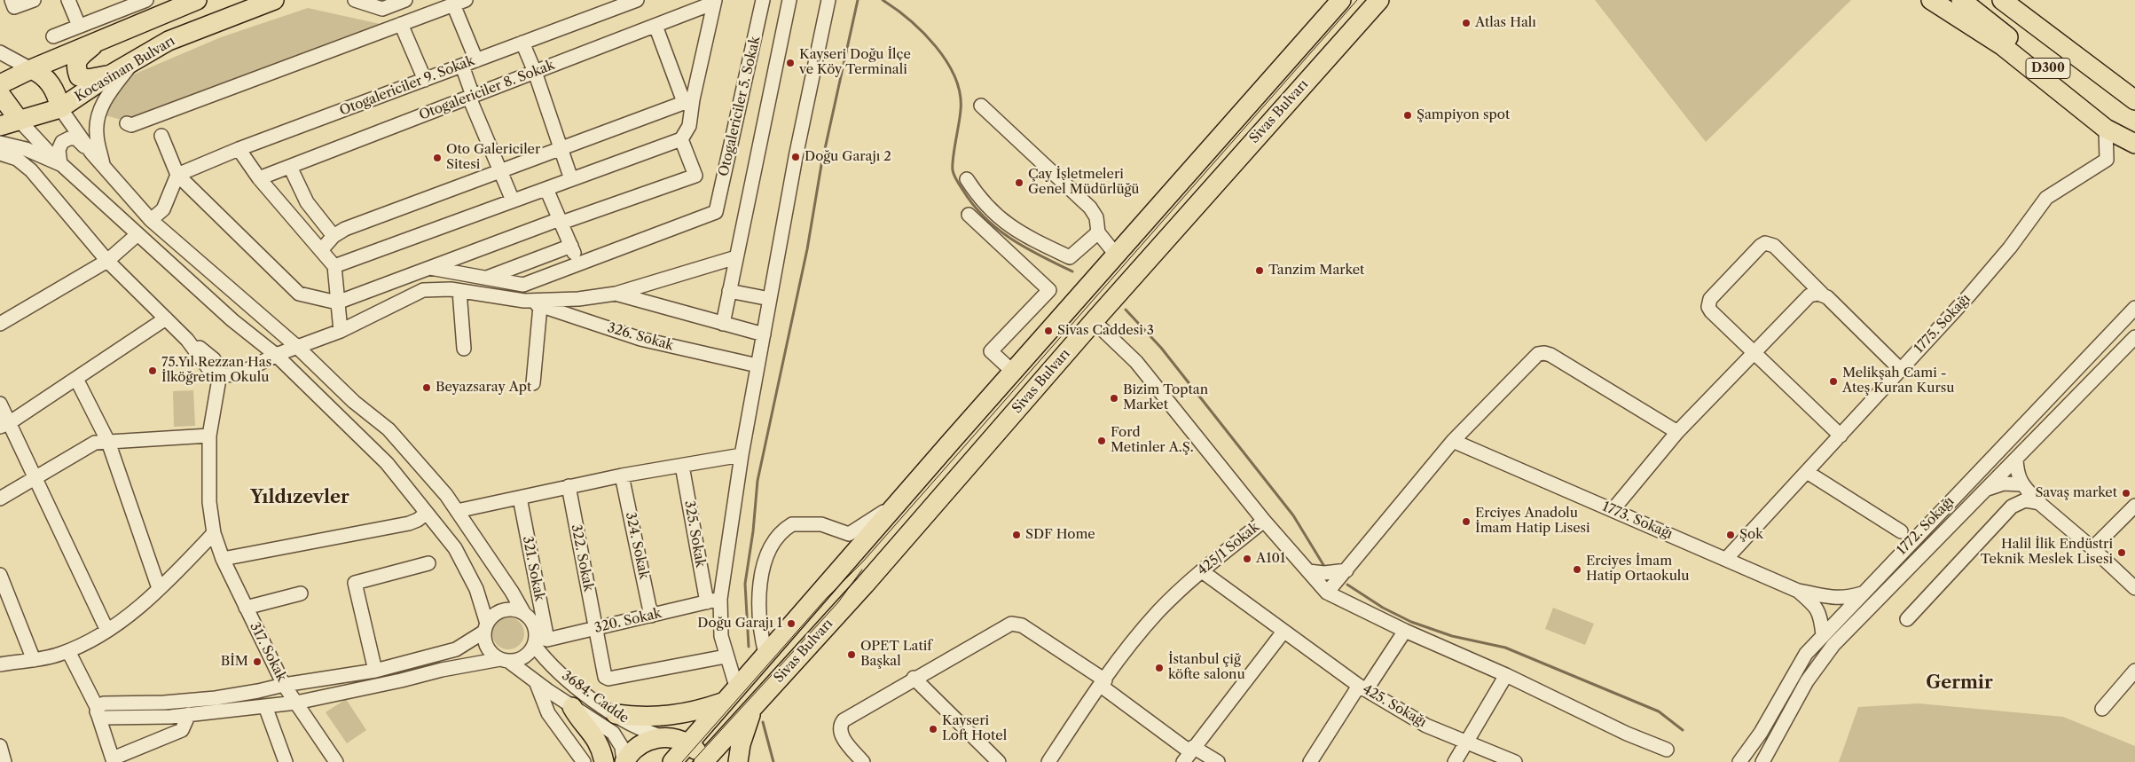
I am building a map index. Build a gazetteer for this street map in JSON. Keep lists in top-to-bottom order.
{
  "streets": {
    "highway": ["D300", "Kocasinan Bulvarı", "Sivas Bulvarı"],
    "street": [
      "Otogalericiler 9. Sokak",
      "Otogalericiler 8. Sokak",
      "Otogalericiler 5. Sokak",
      "1775. Sokağı",
      "326. Sokak",
      "1773. Sokağı",
      "1772. Sokağı",
      "325. Sokak",
      "324. Sokak",
      "425/1 Sokak",
      "322. Sokak",
      "321. Sokak",
      "320. Sokak",
      "317. Sokak",
      "3684. Cadde",
      "425. Sokağı"
    ]
  },
  "crossings": [
    ["Sivas Bulvarı", "425/1 Sokak"],
    ["1775. Sokağı", "1773. Sokağı"],
    ["1773. Sokağı", "1772. Sokağı"],
    ["325. Sokak", "320. Sokak"],
    ["324. Sokak", "320. Sokak"],
    ["425/1 Sokak", "425. Sokağı"],
    ["322. Sokak", "320. Sokak"],
    ["321. Sokak", "320. Sokak"],
    ["321. Sokak", "3684. Cadde"],
    ["320. Sokak", "3684. Cadde"]
  ],
  "districts": ["Yıldızevler", "Germir"],
  "places": [
    "Atlas Halı",
    "Kayseri Doğu İlçe ve Köy Terminali",
    "Şampiyon spot",
    "Doğu Garajı 2",
    "Oto Galericiler Sitesi",
    "Çay İşletmeleri Genel Müdürlüğü",
    "Tanzim Market",
    "Sivas Caddesi 3",
    "75.Yıl Rezzan Has İlköğretim Okulu",
    "Melikşah Cami - Ateş Kuran Kursu",
    "Beyazsaray Apt",
    "Bizim Toptan Market",
    "Ford Metinler A.Ş.",
    "Savaş market",
    "Erciyes Anadolu İmam Hatip Lisesi",
    "SDF Home",
    "Şok",
    "Halil İlik Endüstri Teknik Meslek Lisesi",
    "A101",
    "Erciyes İmam Hatip Ortaokulu",
    "Doğu Garajı 1",
    "OPET Latif Başkal",
    "BİM",
    "İstanbul çiğ köfte salonu",
    "Kayseri Loft Hotel"
  ]
}
